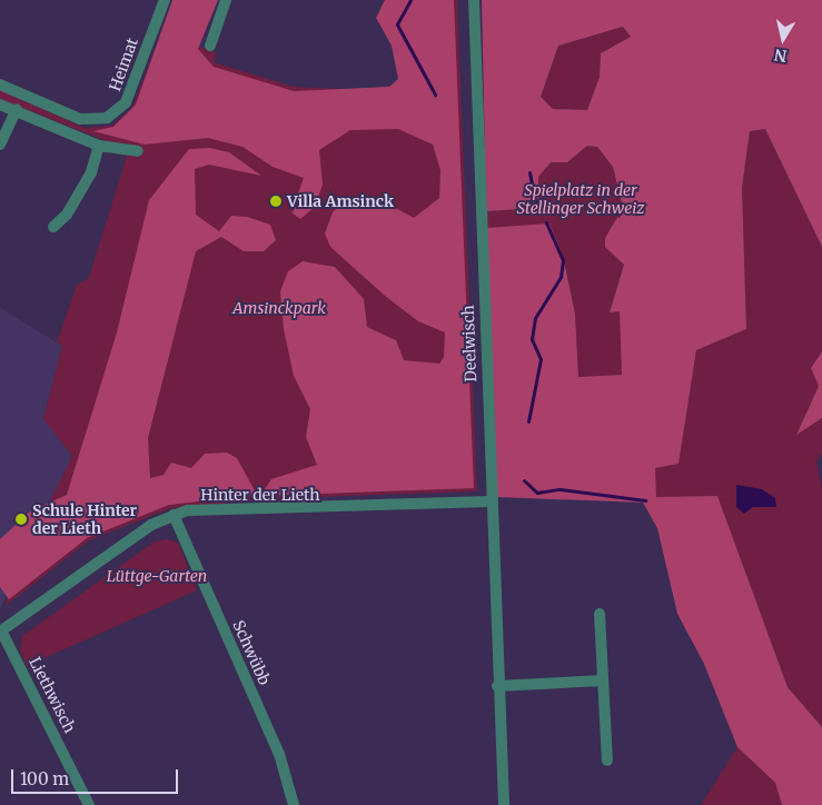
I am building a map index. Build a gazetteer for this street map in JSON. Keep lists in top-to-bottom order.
{
  "streets": {
    "street": [
      "Heimat",
      "Deelwisch",
      "Hinter der Lieth",
      "Schwübb",
      "Liethwisch"
    ]
  },
  "crossings": [
    ["Deelwisch", "Hinter der Lieth"],
    ["Hinter der Lieth", "Schwübb"],
    ["Hinter der Lieth", "Liethwisch"]
  ],
  "parks": ["Spielplatz in der Stellinger Schweiz", "Amsinckpark", "Lüttge-Garten"],
  "places": ["Villa Amsinck", "Schule Hinter der Lieth"],
  "scale_bar": "100 m",
  "north": "bottom"
}
